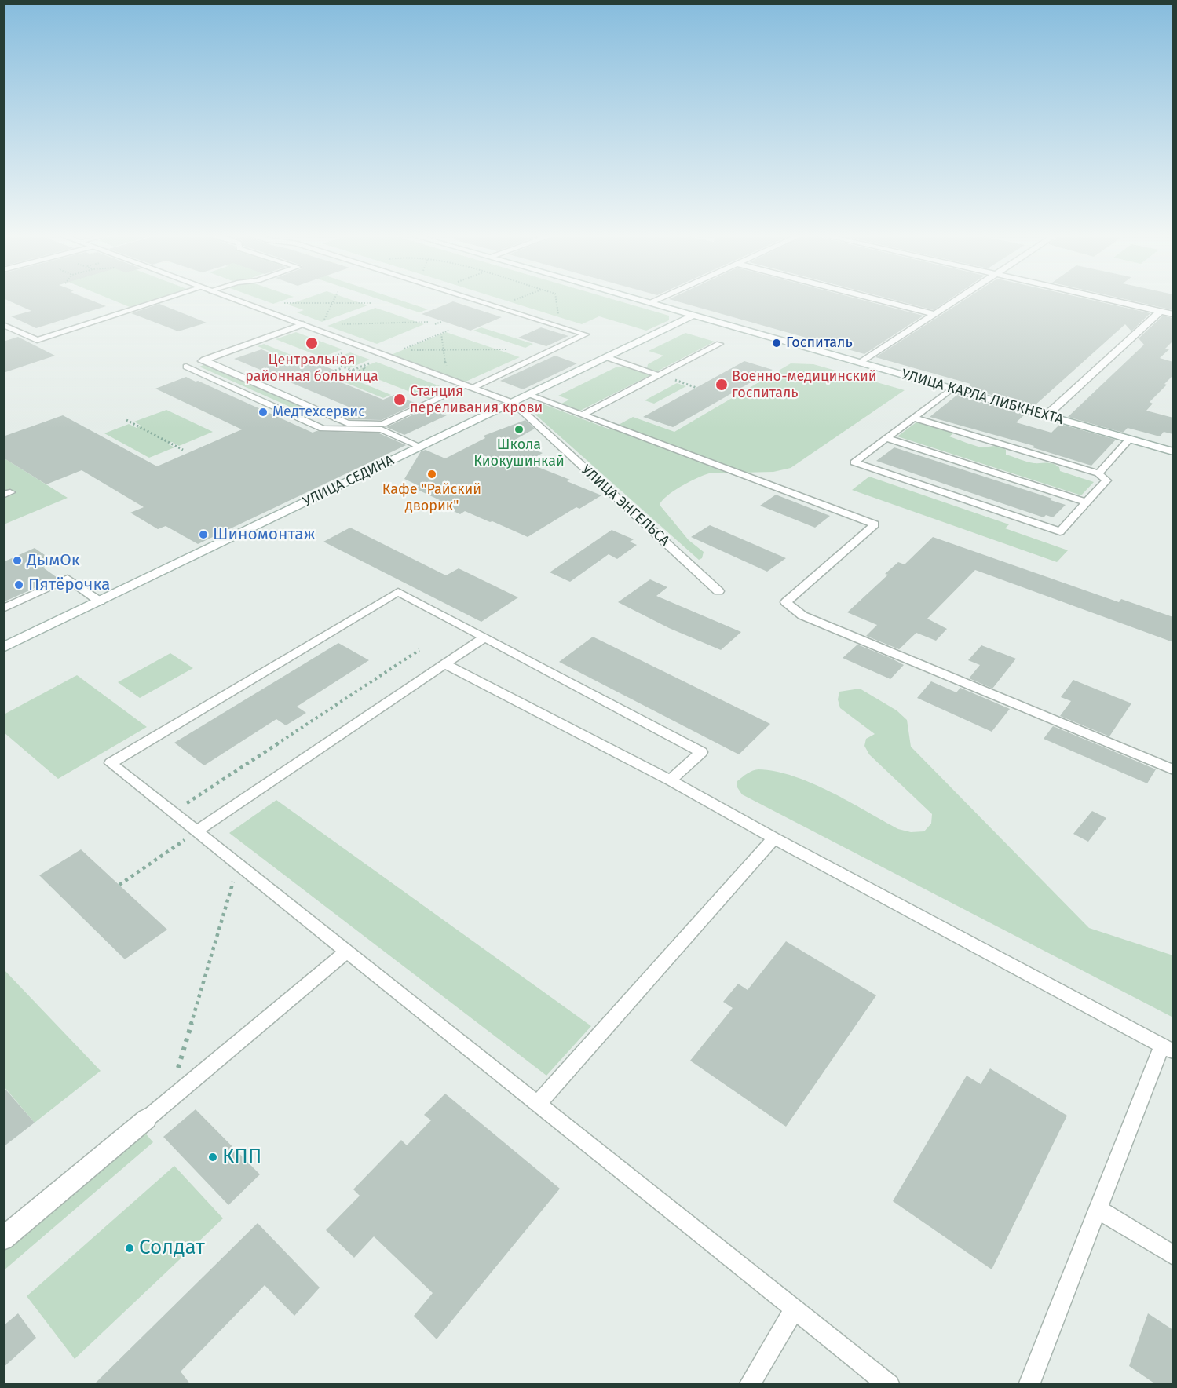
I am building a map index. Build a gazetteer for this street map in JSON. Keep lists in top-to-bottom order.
{
  "streets": {
    "street": ["УЛИЦА КАРЛА ЛИБКНЕХТА", "УЛИЦА СЕДИНА", "УЛИЦА ЭНГЕЛЬСА"]
  },
  "crossings": [
    ["УЛИЦА КАРЛА ЛИБКНЕХТА", "УЛИЦА СЕДИНА"],
    ["УЛИЦА СЕДИНА", "УЛИЦА ЭНГЕЛЬСА"]
  ],
  "places": [
    "Центральная районная больница",
    "Госпиталь",
    "Военно-медицинский госпиталь",
    "Станция переливания крови",
    "Медтехсервис",
    "Школа Киокушинкай",
    "Кафе \"Райский дворик\"",
    "Шиномонтаж",
    "ДымОк",
    "Пятёрочка",
    "КПП",
    "Солдат"
  ]
}
